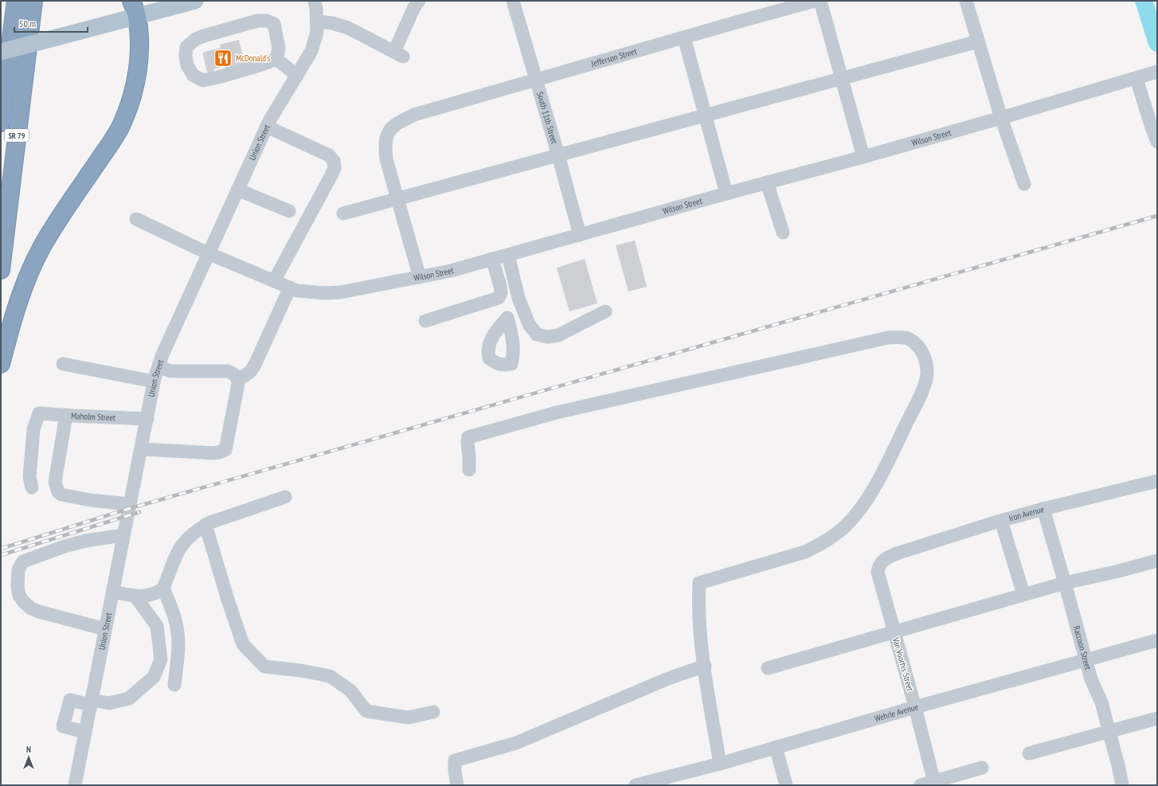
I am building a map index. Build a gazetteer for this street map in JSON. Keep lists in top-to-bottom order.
{
  "streets": {
    "highway": ["SR 79"],
    "street": [
      "Jefferson Street",
      "South 11th Street",
      "Wilson Street",
      "Union Street",
      "Maholm Street",
      "Iron Avenue",
      "Raccoon Street",
      "Van Voorhis Street",
      "Wehrle Avenue"
    ]
  },
  "crossings": [
    ["Jefferson Street", "South 11th Street"],
    ["Jefferson Street", "Wilson Street"],
    ["South 11th Street", "Wilson Street"],
    ["Wilson Street", "Union Street"],
    ["Union Street", "Maholm Street"],
    ["Iron Avenue", "Raccoon Street"],
    ["Iron Avenue", "Van Voorhis Street"],
    ["Raccoon Street", "Wehrle Avenue"],
    ["Van Voorhis Street", "Wehrle Avenue"]
  ],
  "places": {
    "restaurant": ["McDonald's"]
  },
  "scale_bar": "50 m",
  "north": "top"
}
